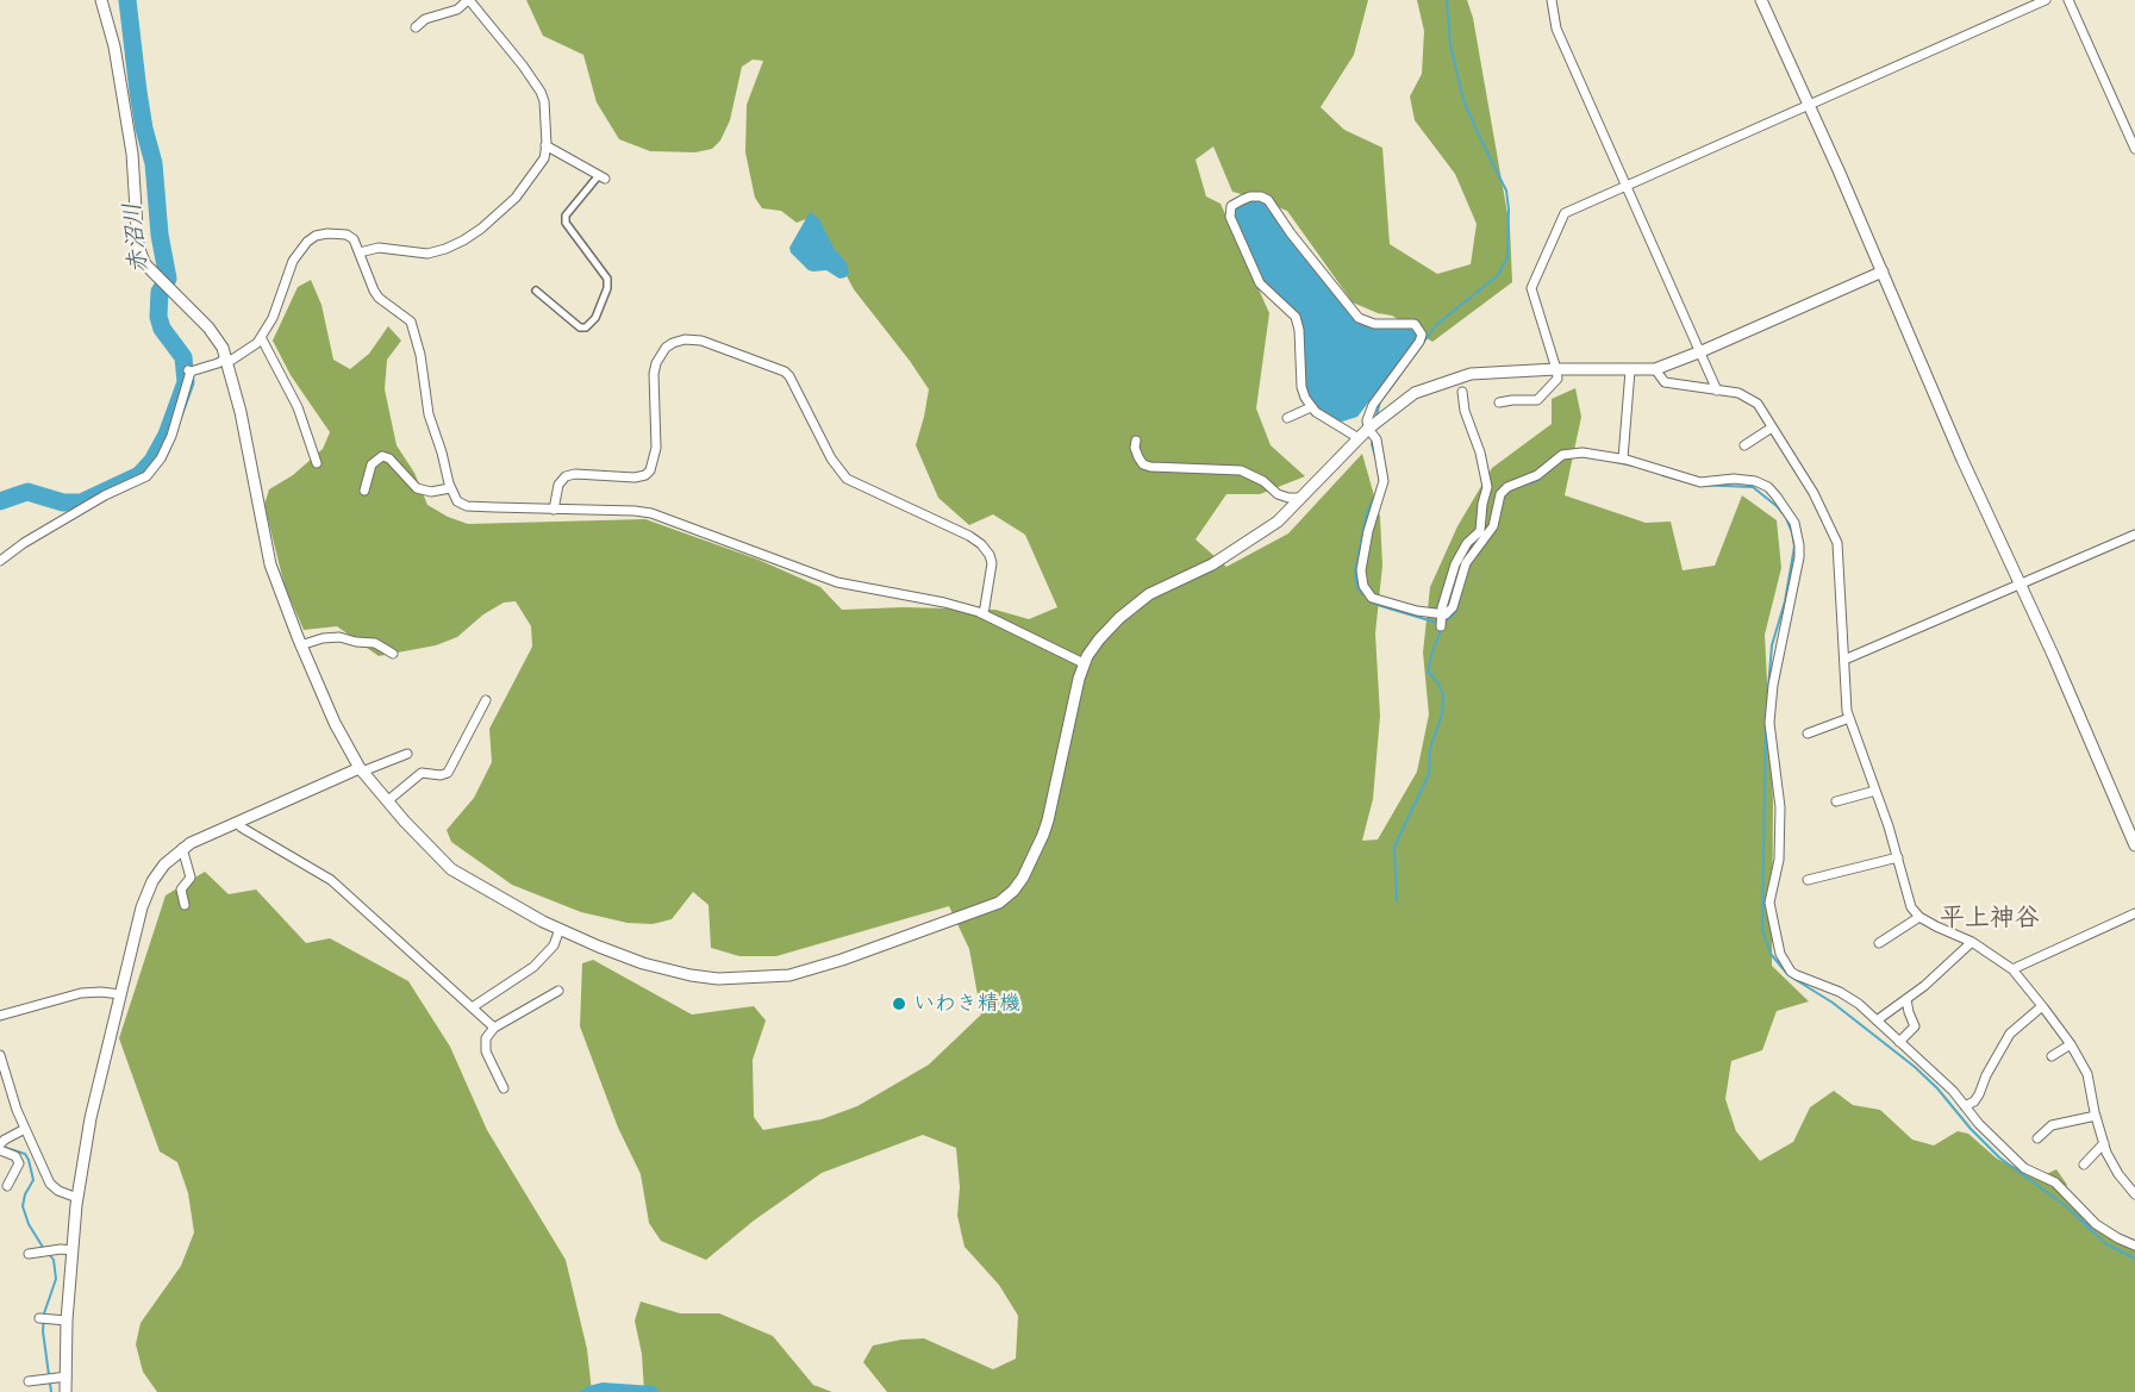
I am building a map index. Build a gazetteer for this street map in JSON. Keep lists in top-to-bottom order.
{
  "districts": ["平上神谷"],
  "water": ["赤沼川"],
  "places": ["いわき精機"]
}
